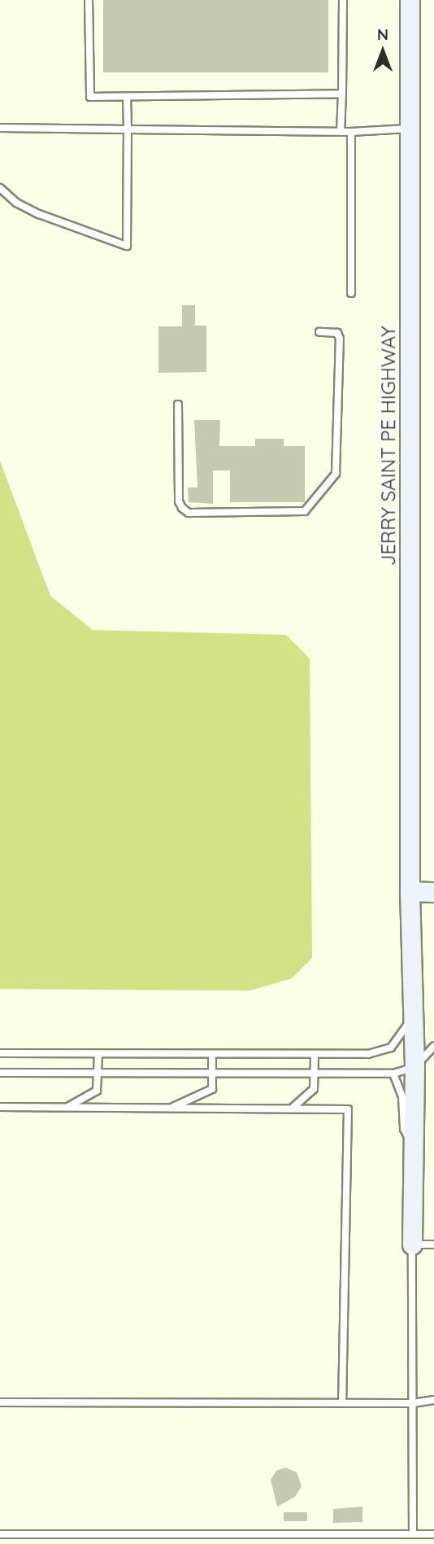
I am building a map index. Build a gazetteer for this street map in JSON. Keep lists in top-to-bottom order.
{
  "streets": {
    "main road": ["JERRY SAINT PE HIGHWAY"]
  },
  "north": "top"
}
